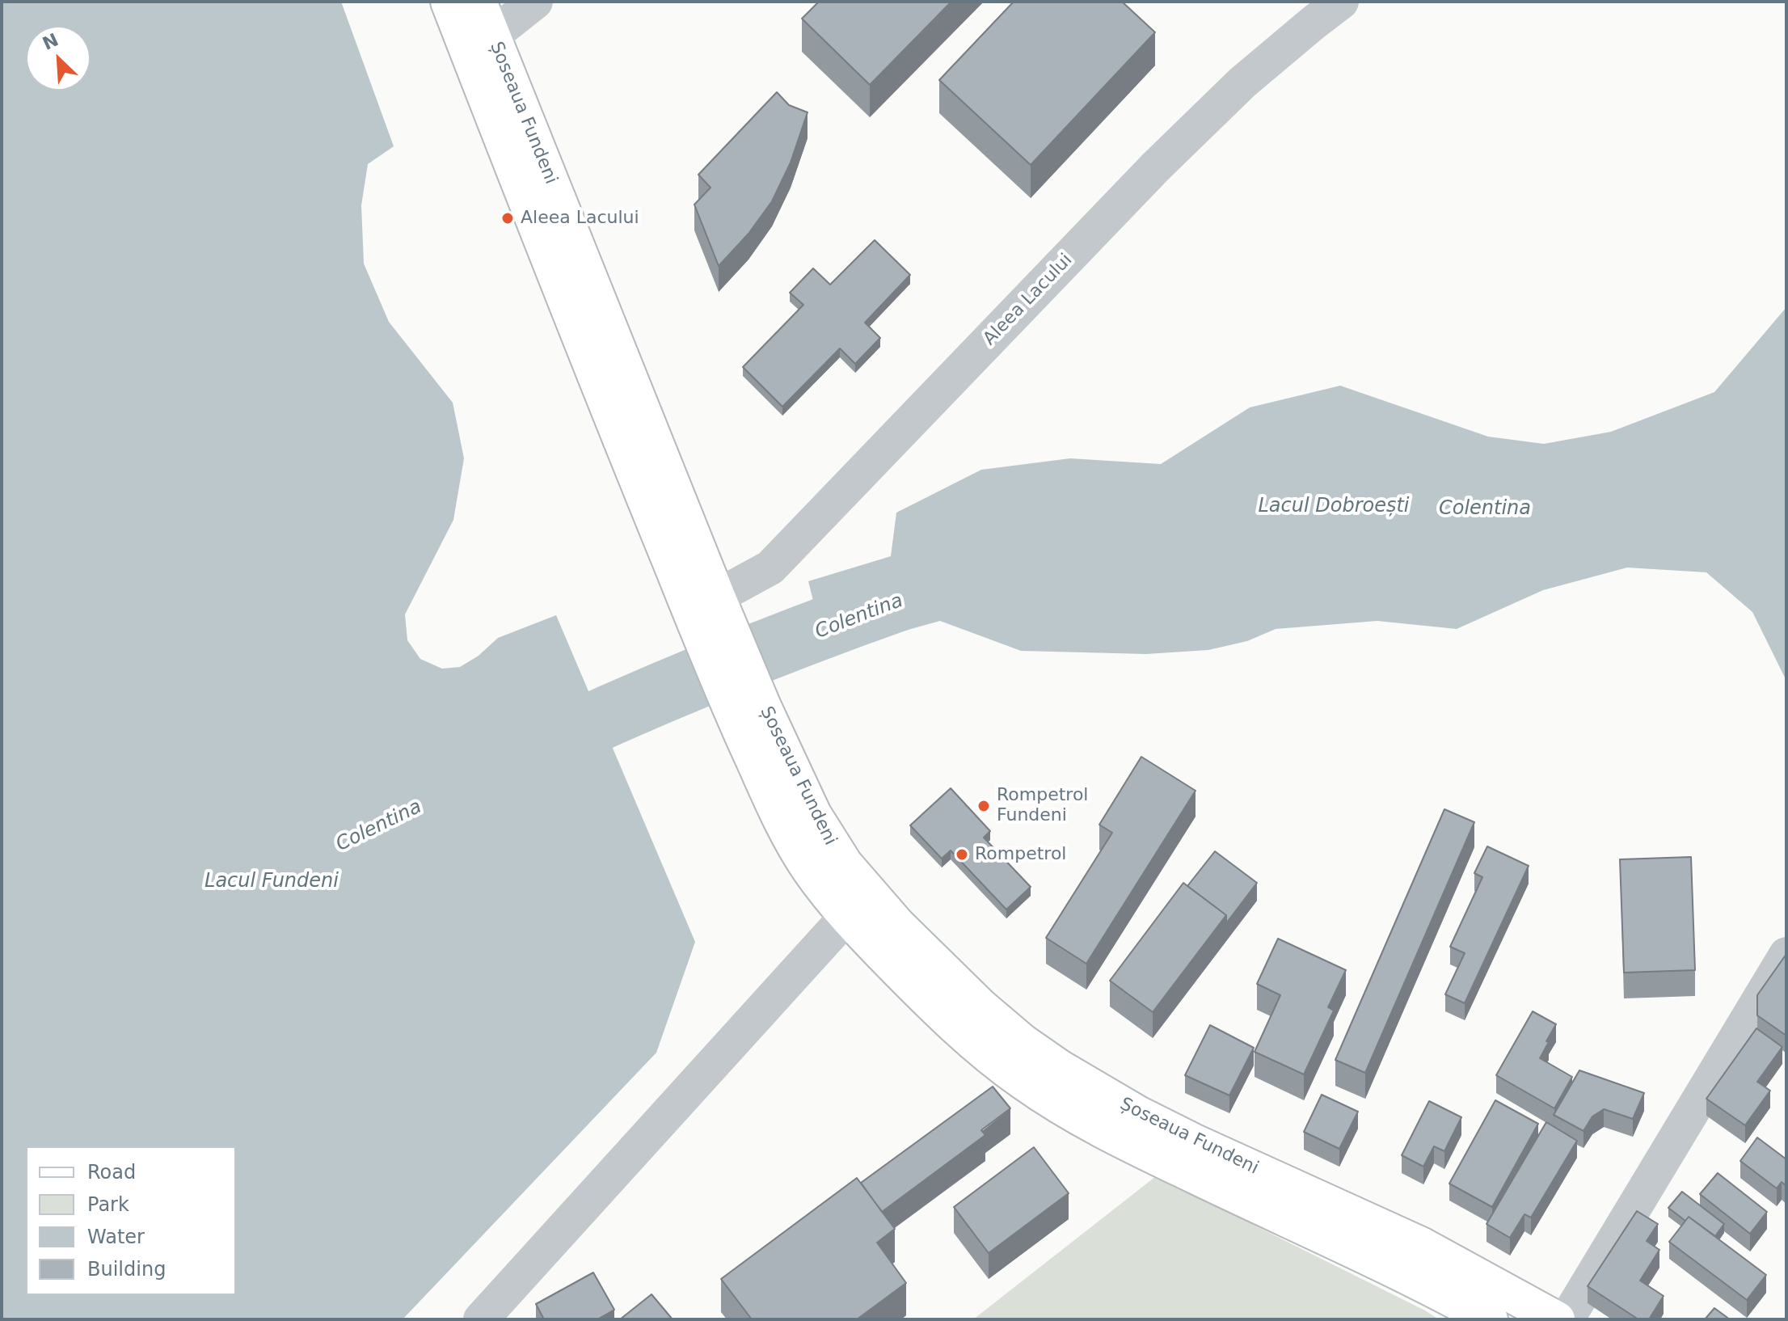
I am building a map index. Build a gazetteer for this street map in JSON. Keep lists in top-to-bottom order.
{
  "streets": {
    "main road": ["Șoseaua Fundeni"],
    "street": ["Aleea Lacului"]
  },
  "crossings": [
    ["Șoseaua Fundeni", "Aleea Lacului"]
  ],
  "water": ["Lacul Dobroești", "Colentina", "Lacul Fundeni"],
  "places": ["Aleea Lacului", "Rompetrol Fundeni", "Rompetrol"],
  "legend": [
    "Road",
    "Park",
    "Water",
    "Building"
  ],
  "north": "top left"
}
